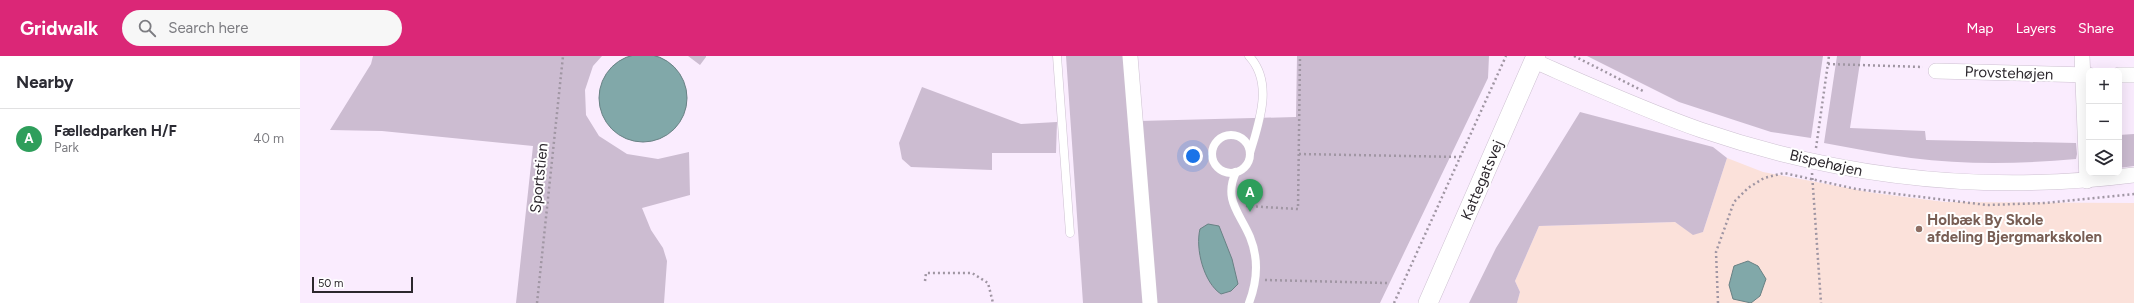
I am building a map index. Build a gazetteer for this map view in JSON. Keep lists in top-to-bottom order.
{
  "streets": {
    "street": ["Provstehøjen", "Bispehøjen", "Kattegatsvej"],
    "path": ["Sportstien"]
  },
  "crossings": [
    ["Bispehøjen", "Kattegatsvej"]
  ],
  "places": ["Holbæk By Skole afdeling Bjergmarkskolen"],
  "scale_bar": "50 m",
  "page": {
    "header": "Gridwalk",
    "search": "Search here",
    "nav": ["Map", "Layers", "Share"],
    "heading": "Nearby",
    "map_buttons": ["+", "−"],
    "list": [
      {
        "mark": "A",
        "name": "Fælledparken H/F",
        "note": "Park",
        "value": "40 m"
      }
    ],
    "pins": "A",
    "scale": "50 m"
  }
}
